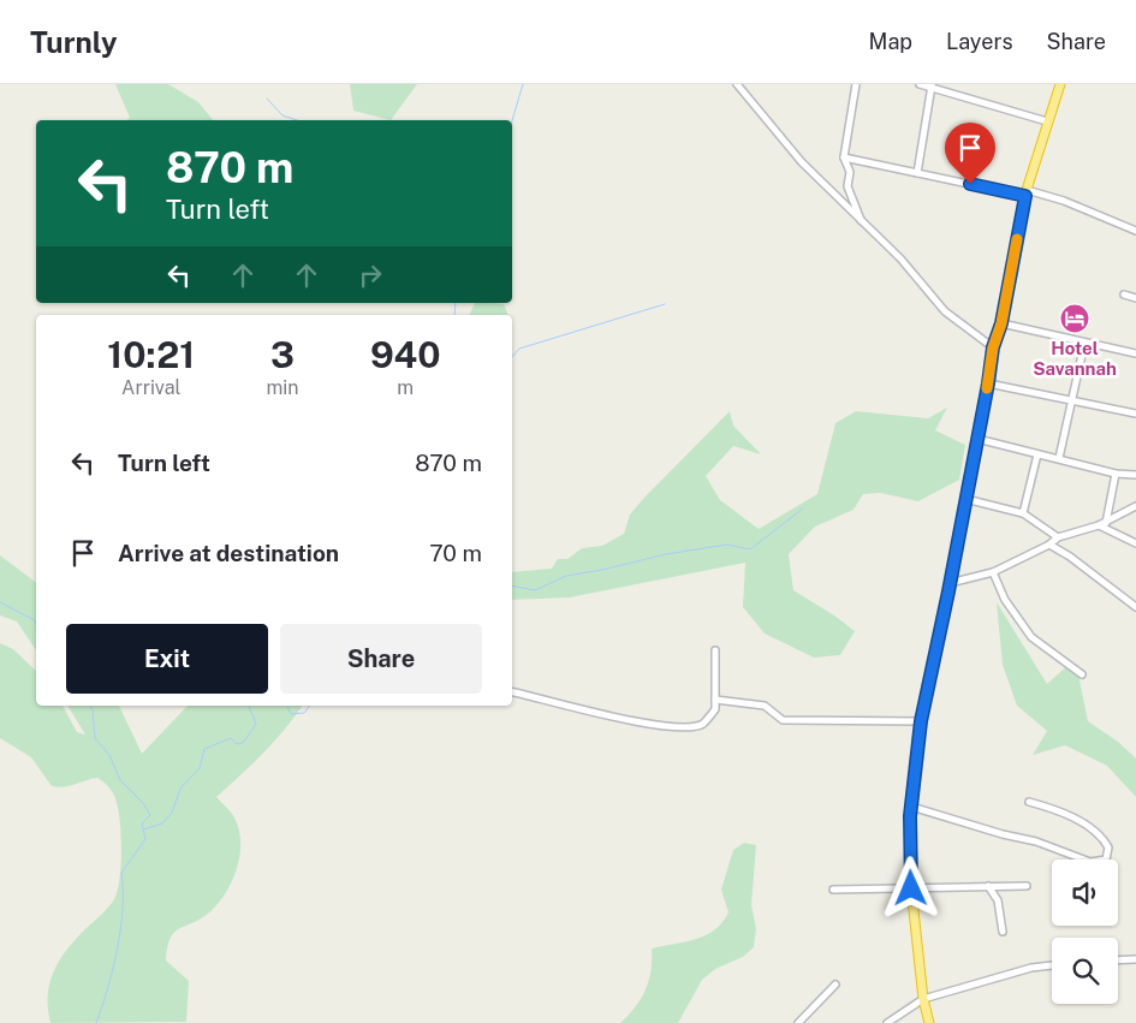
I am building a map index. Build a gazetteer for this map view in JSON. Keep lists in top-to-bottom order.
{
  "places": {
    "hotel": ["Hotel Savannah"]
  },
  "page": {
    "header": "Turnly",
    "nav": ["Map", "Layers", "Share"],
    "turn": ["870 m", "Turn left"],
    "eta": [
      "10:21",
      "Arrival",
      "3",
      "min",
      "940",
      "m"
    ],
    "list": [
      {
        "name": "Turn left",
        "value": "870 m"
      },
      {
        "name": "Arrive at destination",
        "value": "70 m"
      }
    ],
    "buttons": ["Exit", "Share"]
  }
}
